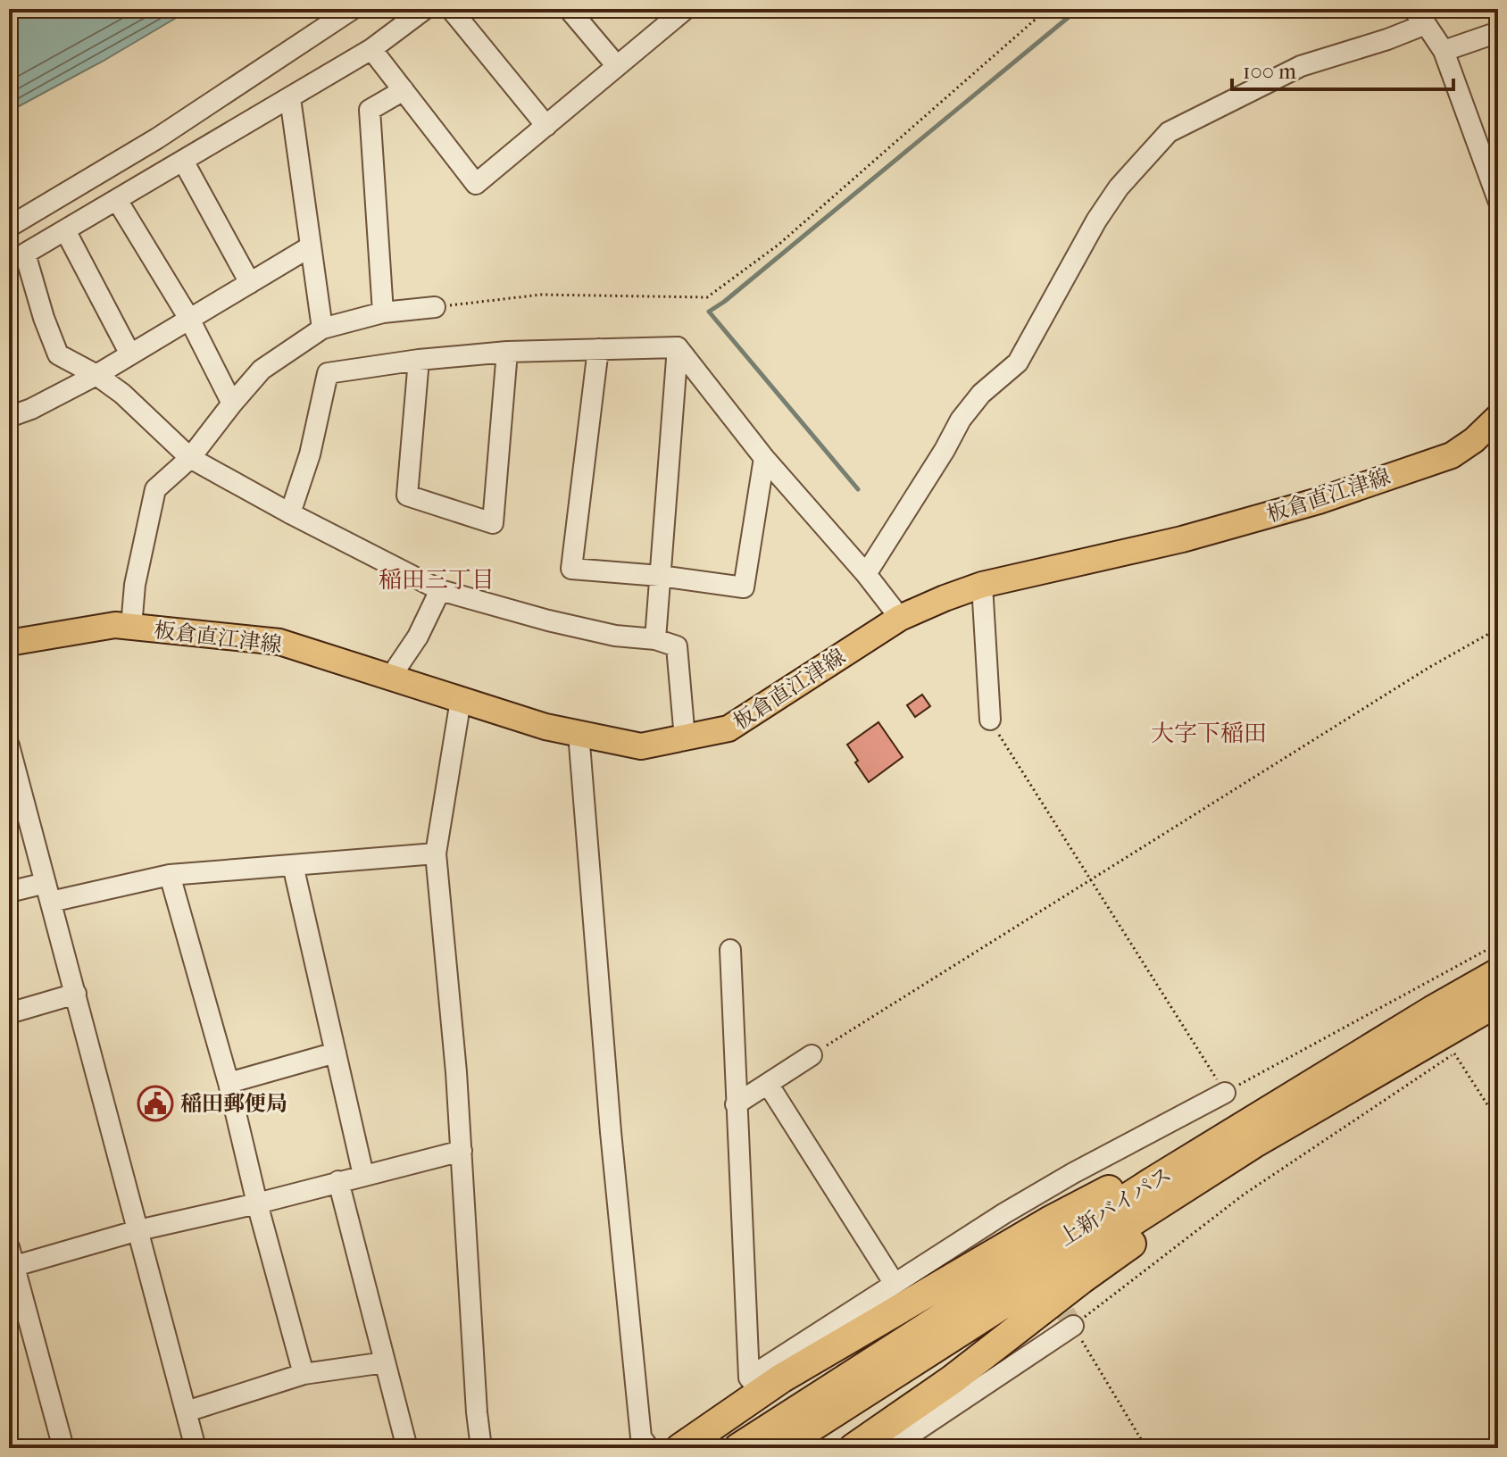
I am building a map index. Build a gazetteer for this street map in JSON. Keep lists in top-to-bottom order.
{
  "streets": {
    "highway": ["上新バイパス"],
    "main road": ["板倉直江津線"]
  },
  "districts": ["稲田三丁目", "大字下稲田"],
  "places": {
    "public building": ["稲田郵便局"]
  },
  "scale_bar": "100 m"
}
